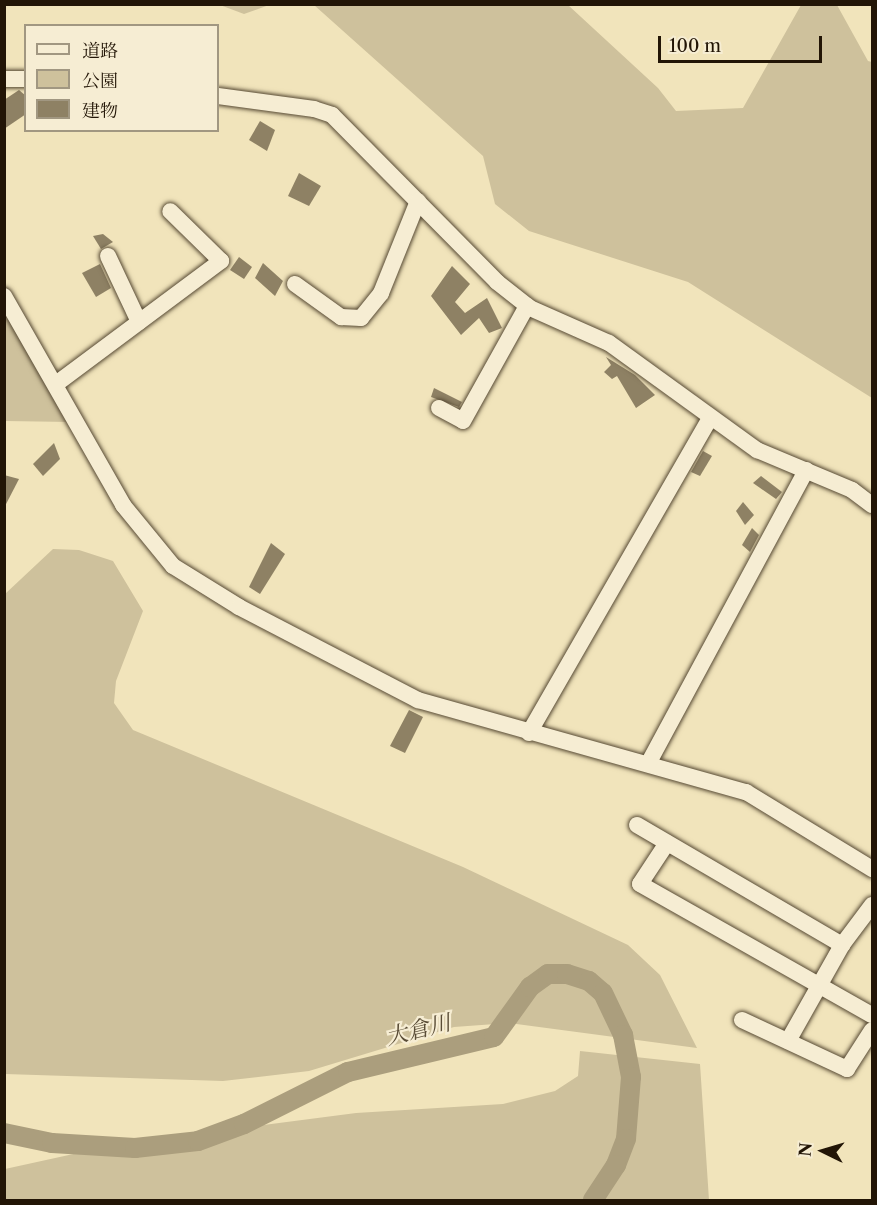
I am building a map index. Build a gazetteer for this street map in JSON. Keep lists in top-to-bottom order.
{
  "water": ["大倉川"],
  "legend": ["道路", "公園", "建物"],
  "scale_bar": "100 m",
  "north": "left"
}
